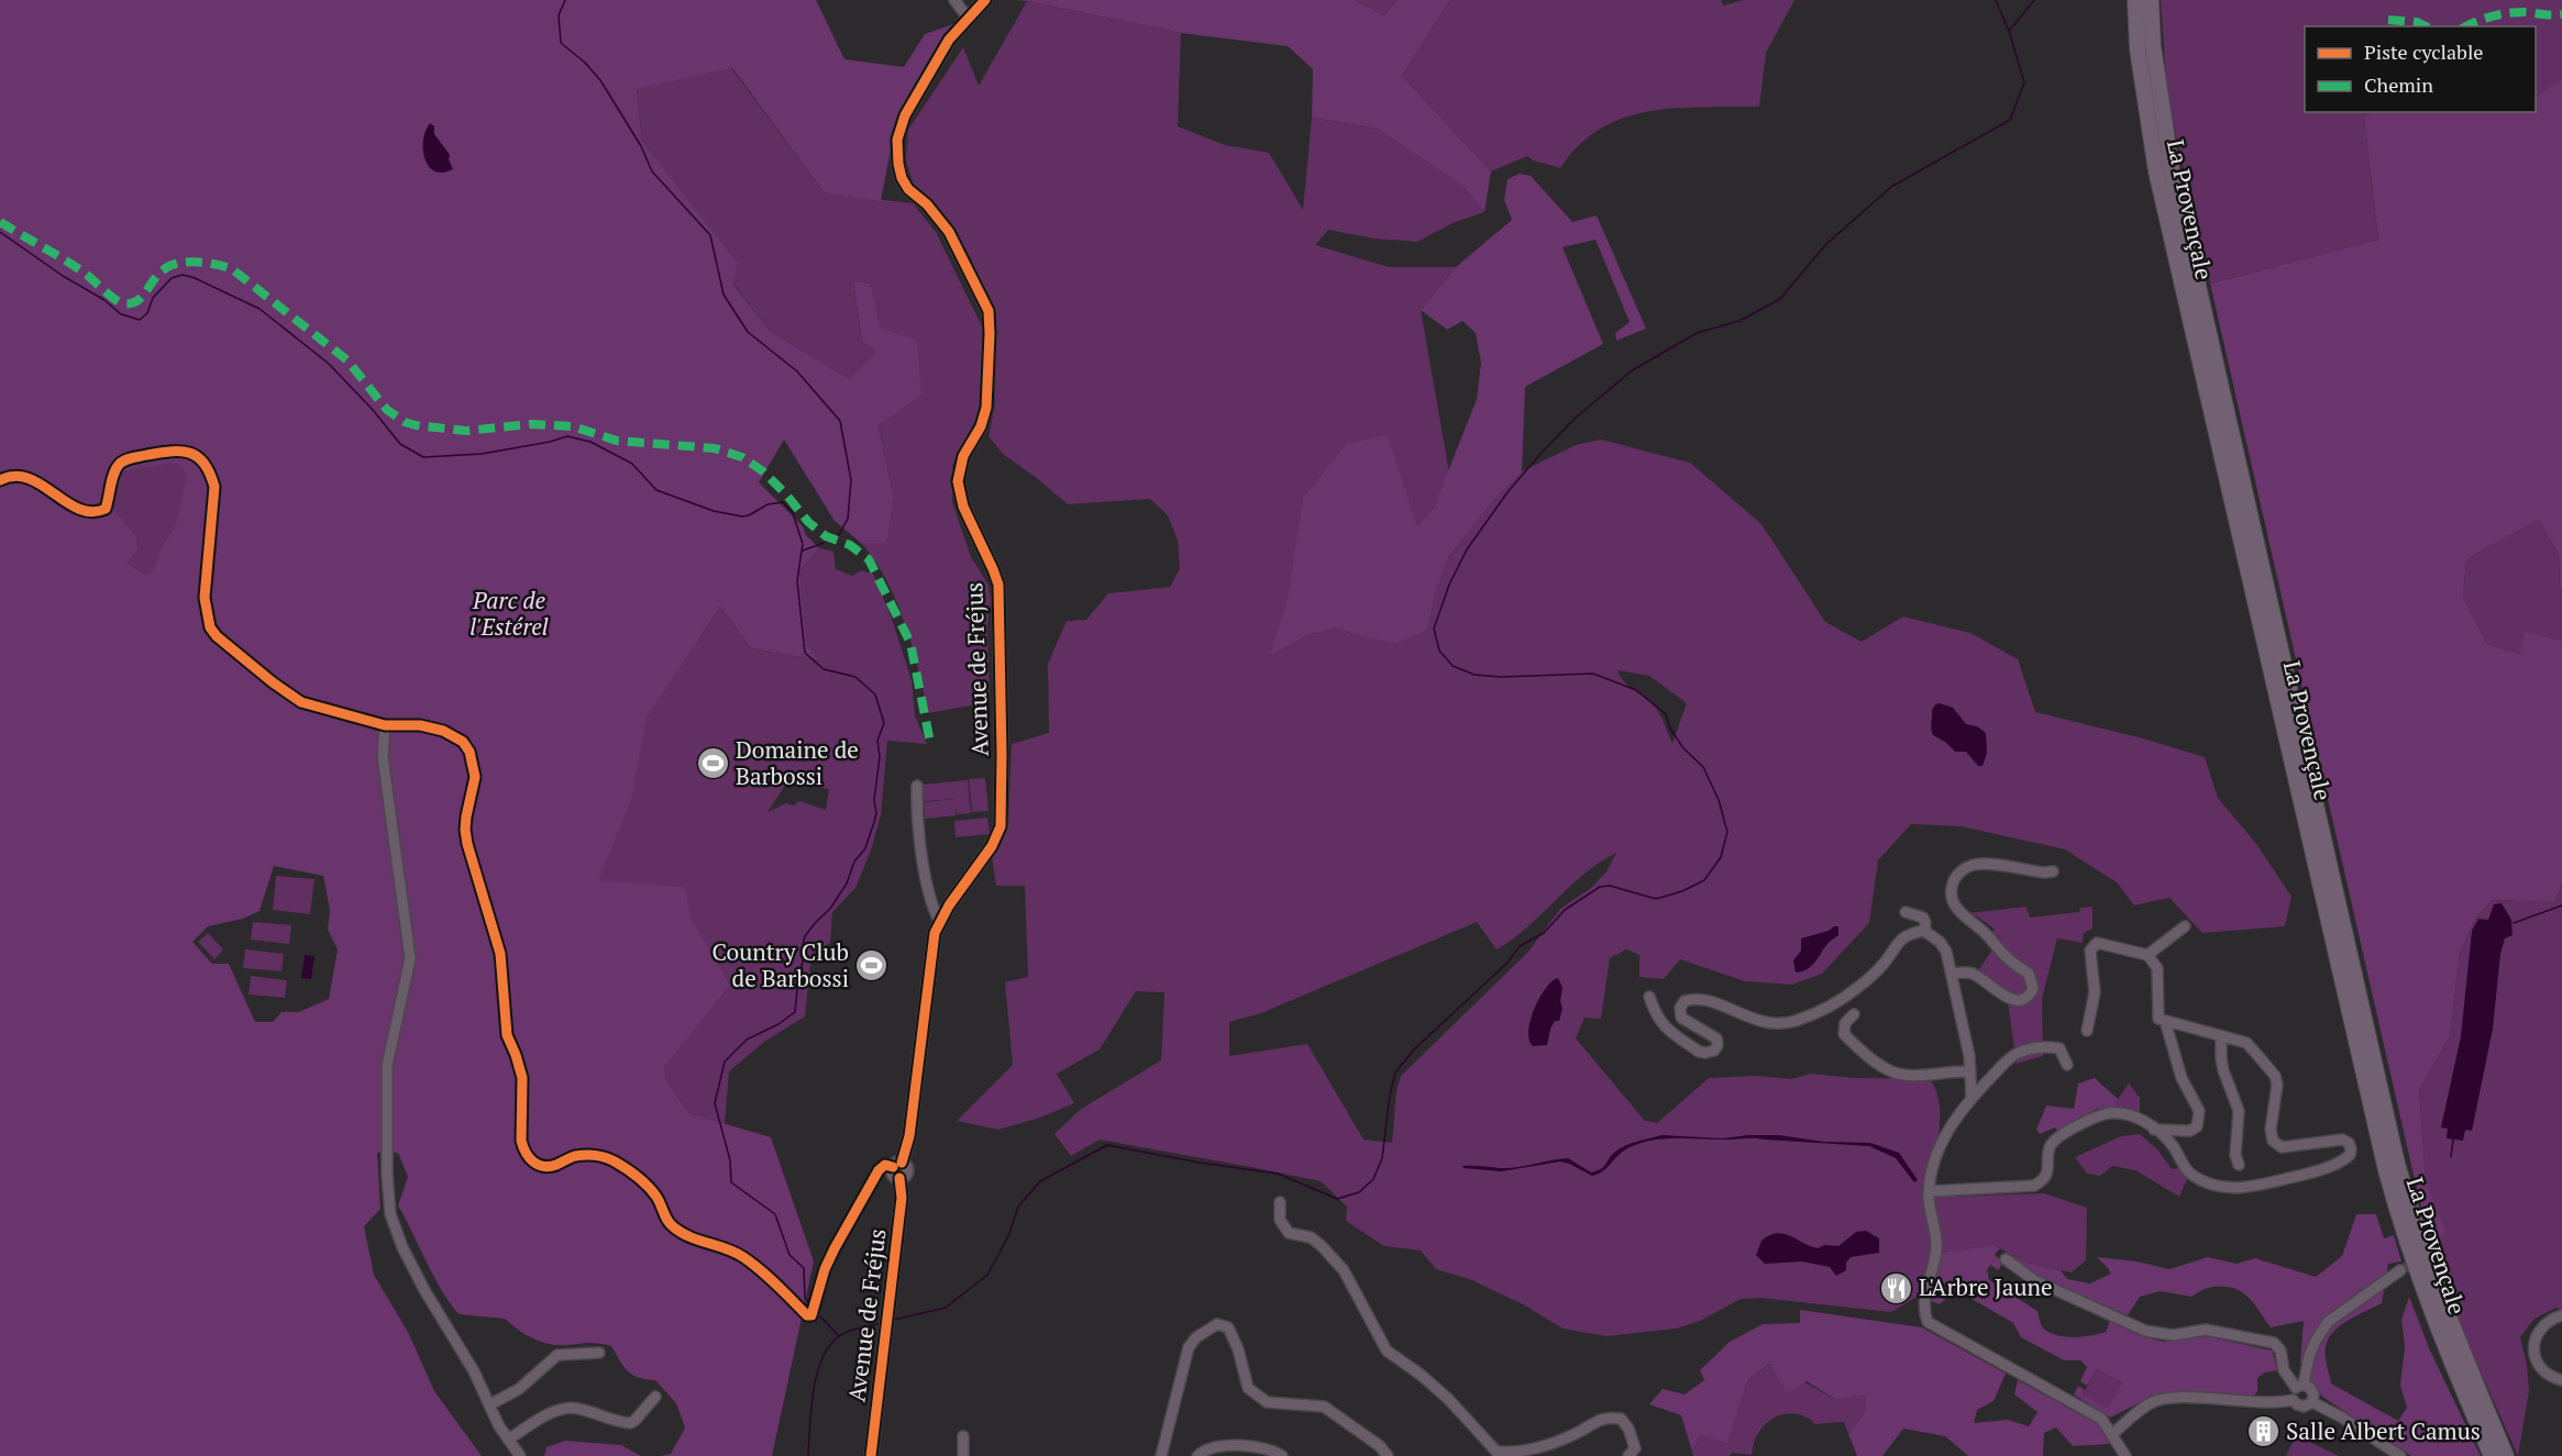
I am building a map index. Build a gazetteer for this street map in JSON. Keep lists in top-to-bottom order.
{
  "streets": {
    "highway": ["La Provençale"],
    "main road": ["Avenue de Fréjus"]
  },
  "parks": ["Parc de l'Estérel"],
  "places": {
    "sports": ["Domaine de Barbossi", "Country Club de Barbossi"],
    "restaurant": ["L'Arbre Jaune"],
    "building": ["Salle Albert Camus"]
  },
  "legend": ["Piste cyclable", "Chemin"]
}
